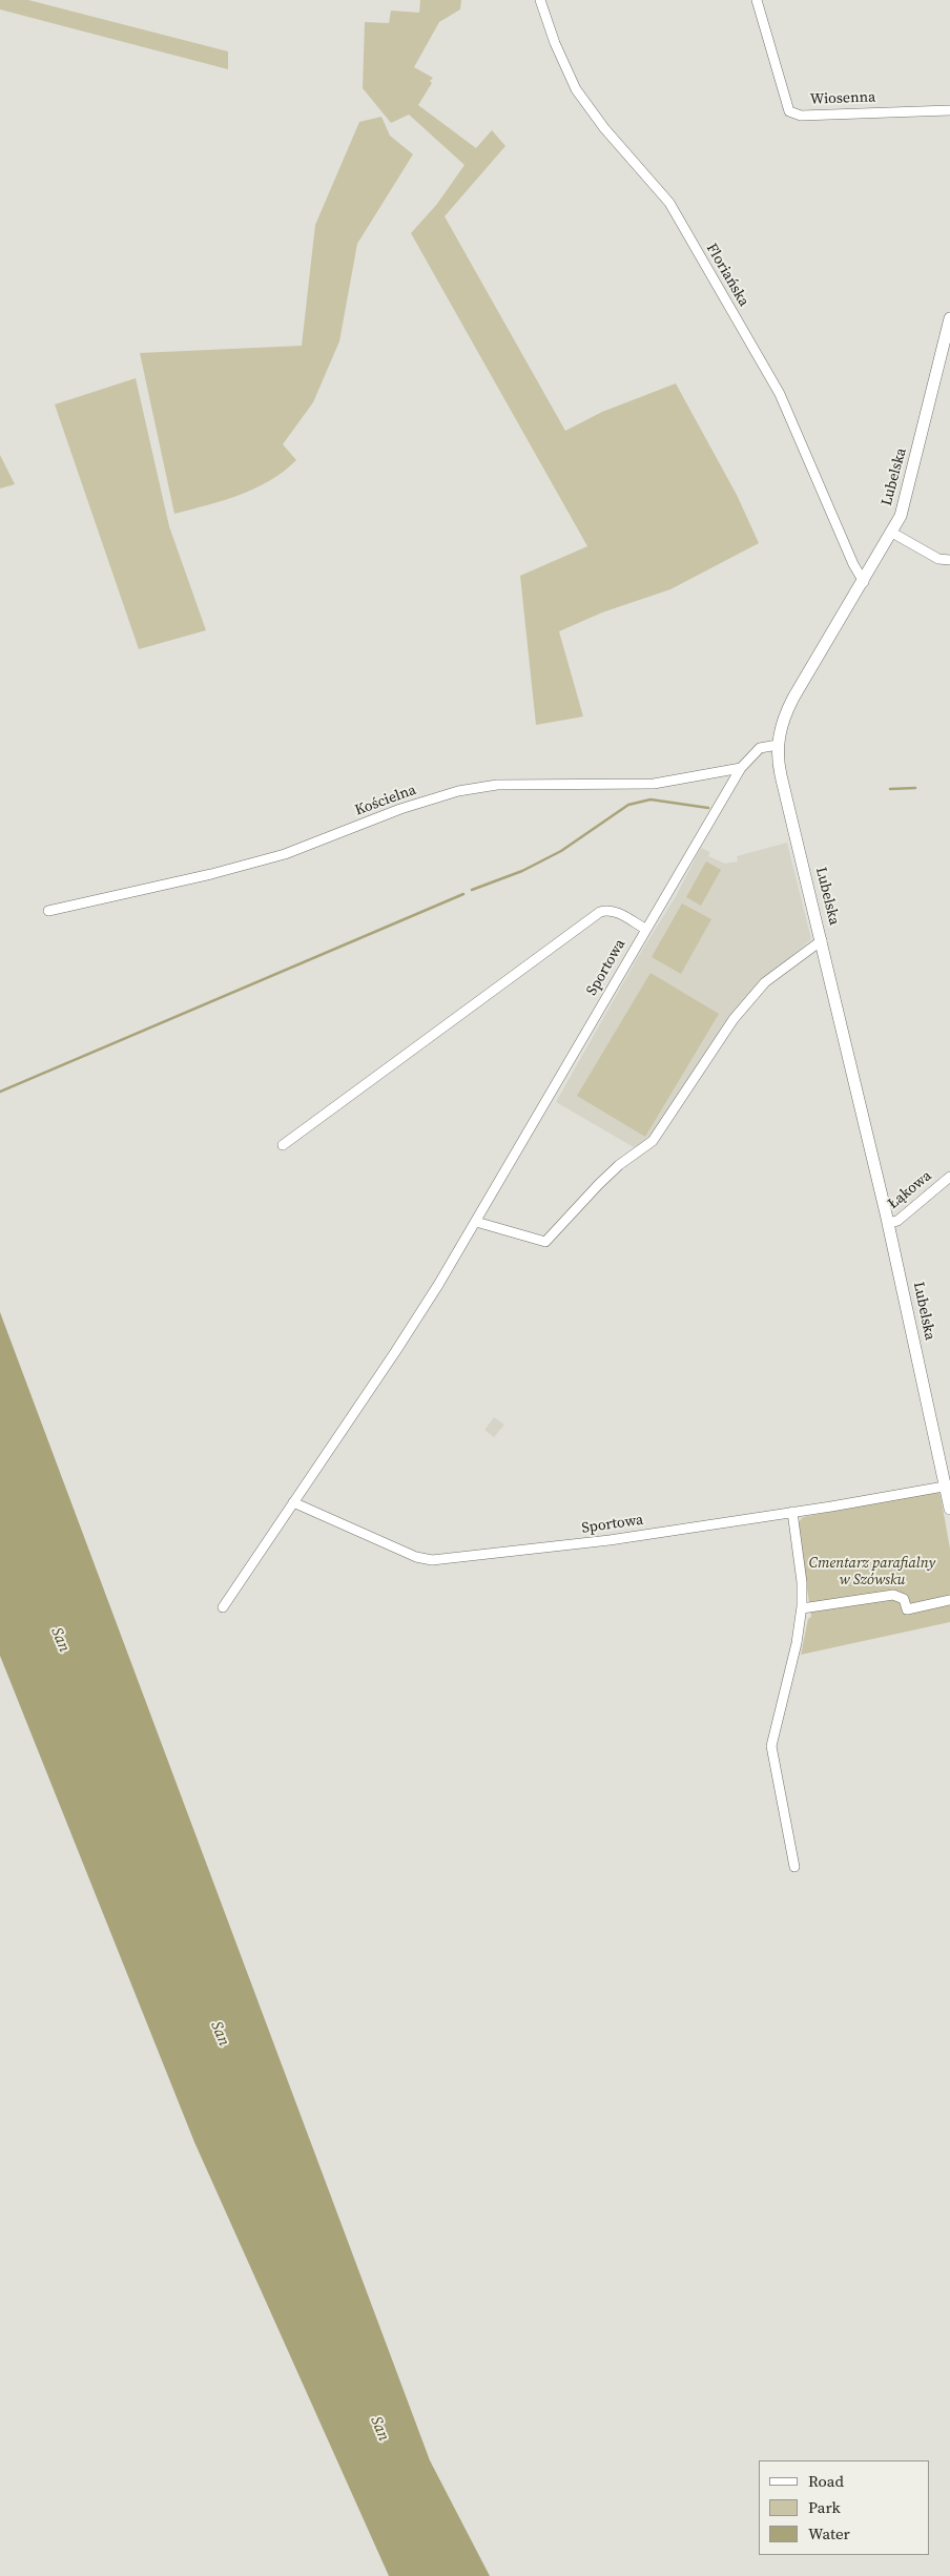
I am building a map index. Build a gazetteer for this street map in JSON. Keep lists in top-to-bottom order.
{
  "streets": {
    "main road": ["Lubelska"],
    "street": [
      "Wiosenna",
      "Floriańska",
      "Kościelna",
      "Sportowa",
      "Łąkowa"
    ]
  },
  "crossings": [
    ["Floriańska", "Lubelska"],
    ["Lubelska", "Sportowa"],
    ["Lubelska", "Łąkowa"],
    ["Kościelna", "Sportowa"]
  ],
  "water": ["San"],
  "parks": ["Cmentarz parafialny w Szówsku"],
  "legend": ["Road", "Park", "Water"]
}
